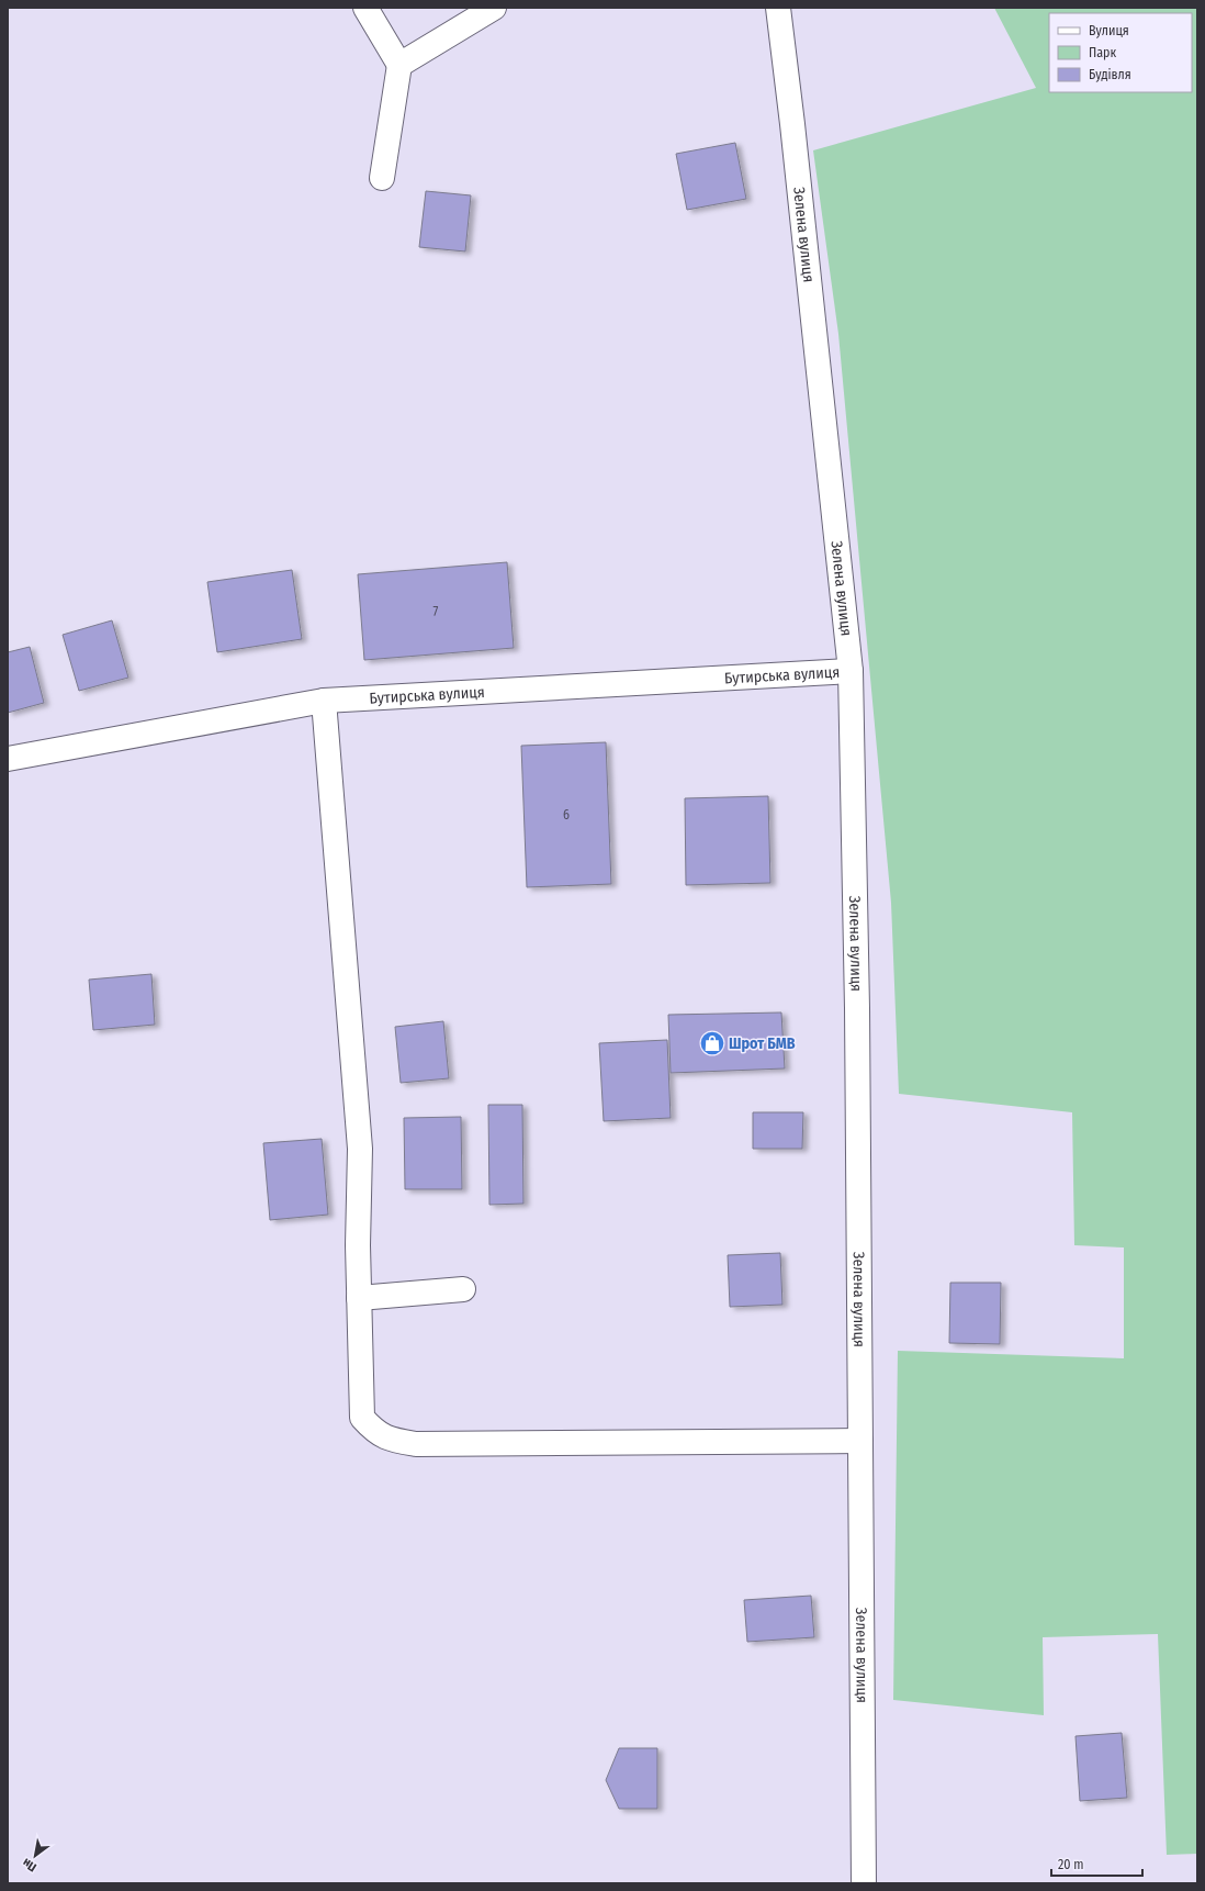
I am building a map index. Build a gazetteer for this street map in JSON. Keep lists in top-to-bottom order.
{
  "streets": {
    "street": ["Зелена вулиця", "Бутирська вулиця"]
  },
  "crossings": [
    ["Зелена вулиця", "Бутирська вулиця"]
  ],
  "places": {
    "shop": ["Шрот БМВ"]
  },
  "house_numbers": ["7", "6"],
  "legend": ["Вулиця", "Парк", "Будівля"],
  "scale_bar": "20 m",
  "north": "bottom left"
}
